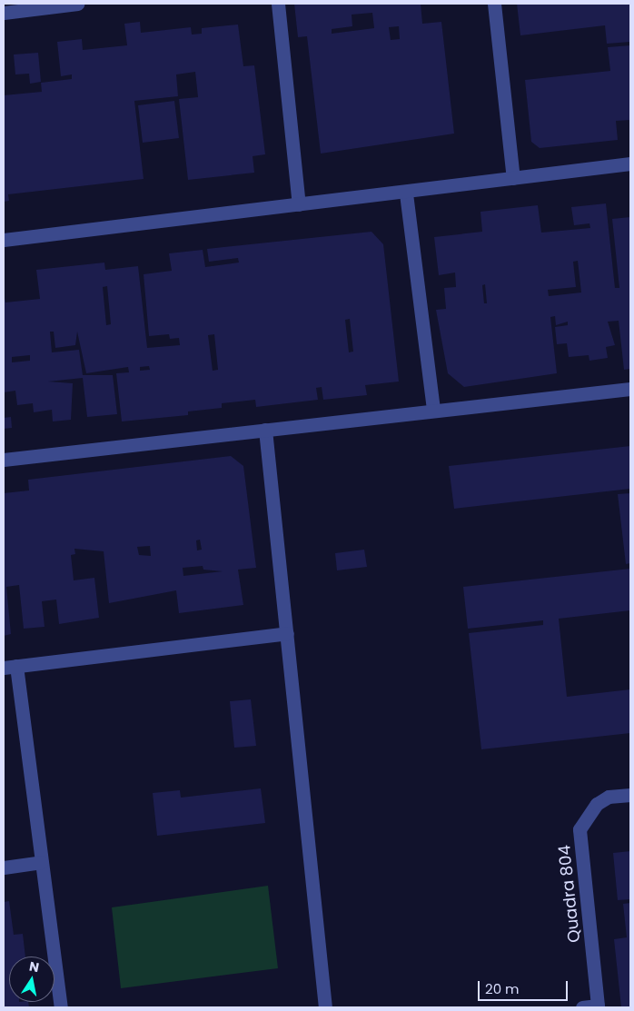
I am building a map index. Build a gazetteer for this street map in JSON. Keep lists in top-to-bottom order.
{
  "streets": {
    "street": ["Quadra 804"]
  },
  "scale_bar": "20 m",
  "north": "top"
}
